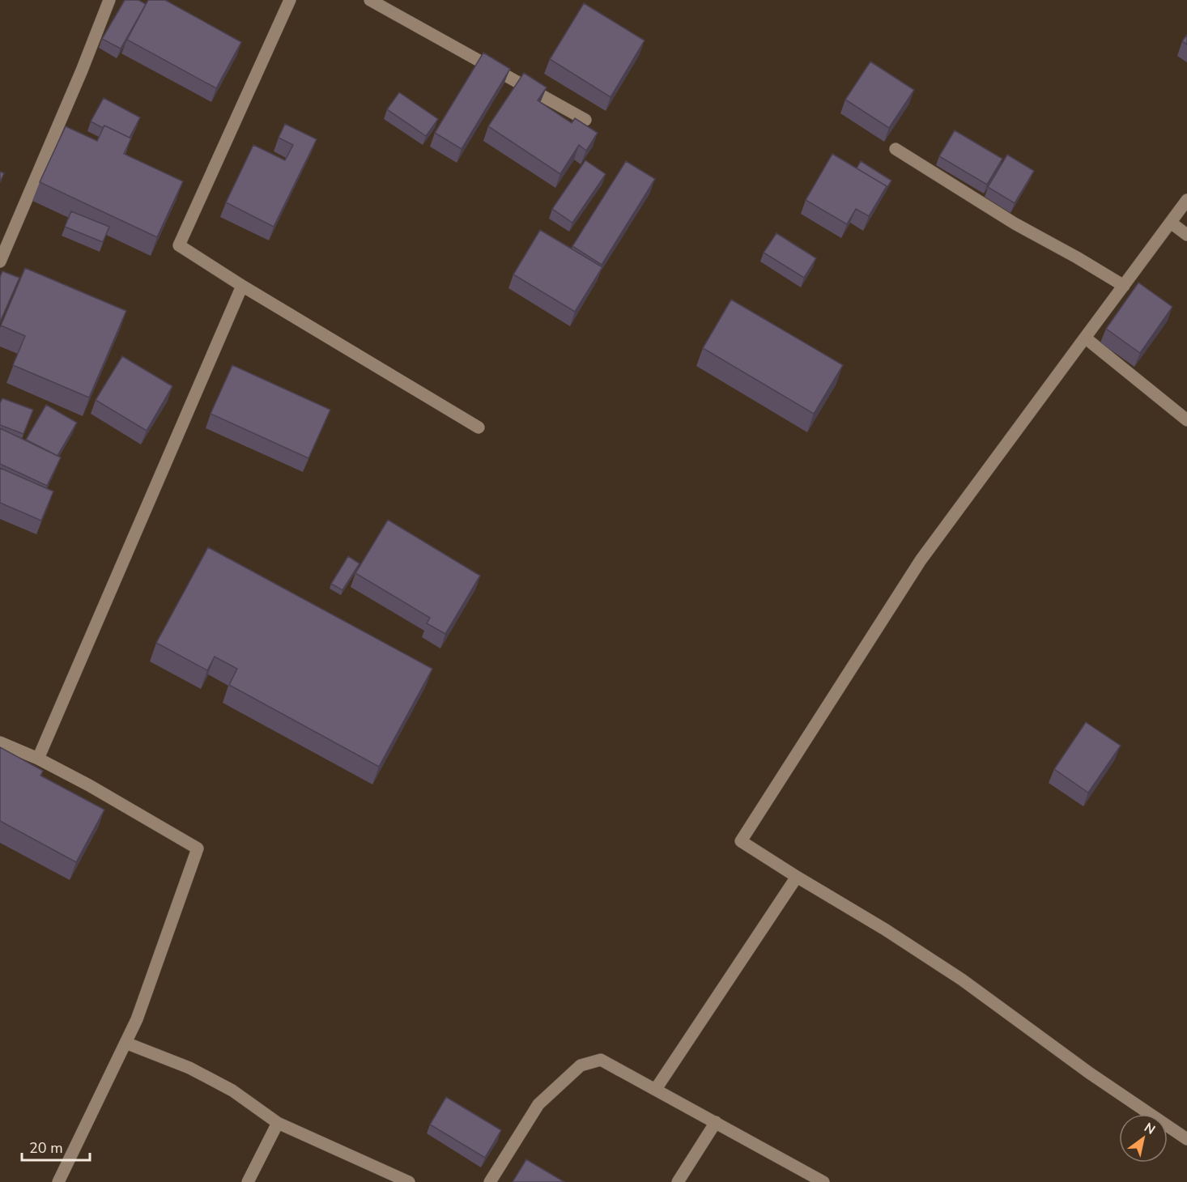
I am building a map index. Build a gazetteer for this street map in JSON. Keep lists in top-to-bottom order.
{
  "scale_bar": "20 m",
  "north": "top right"
}
